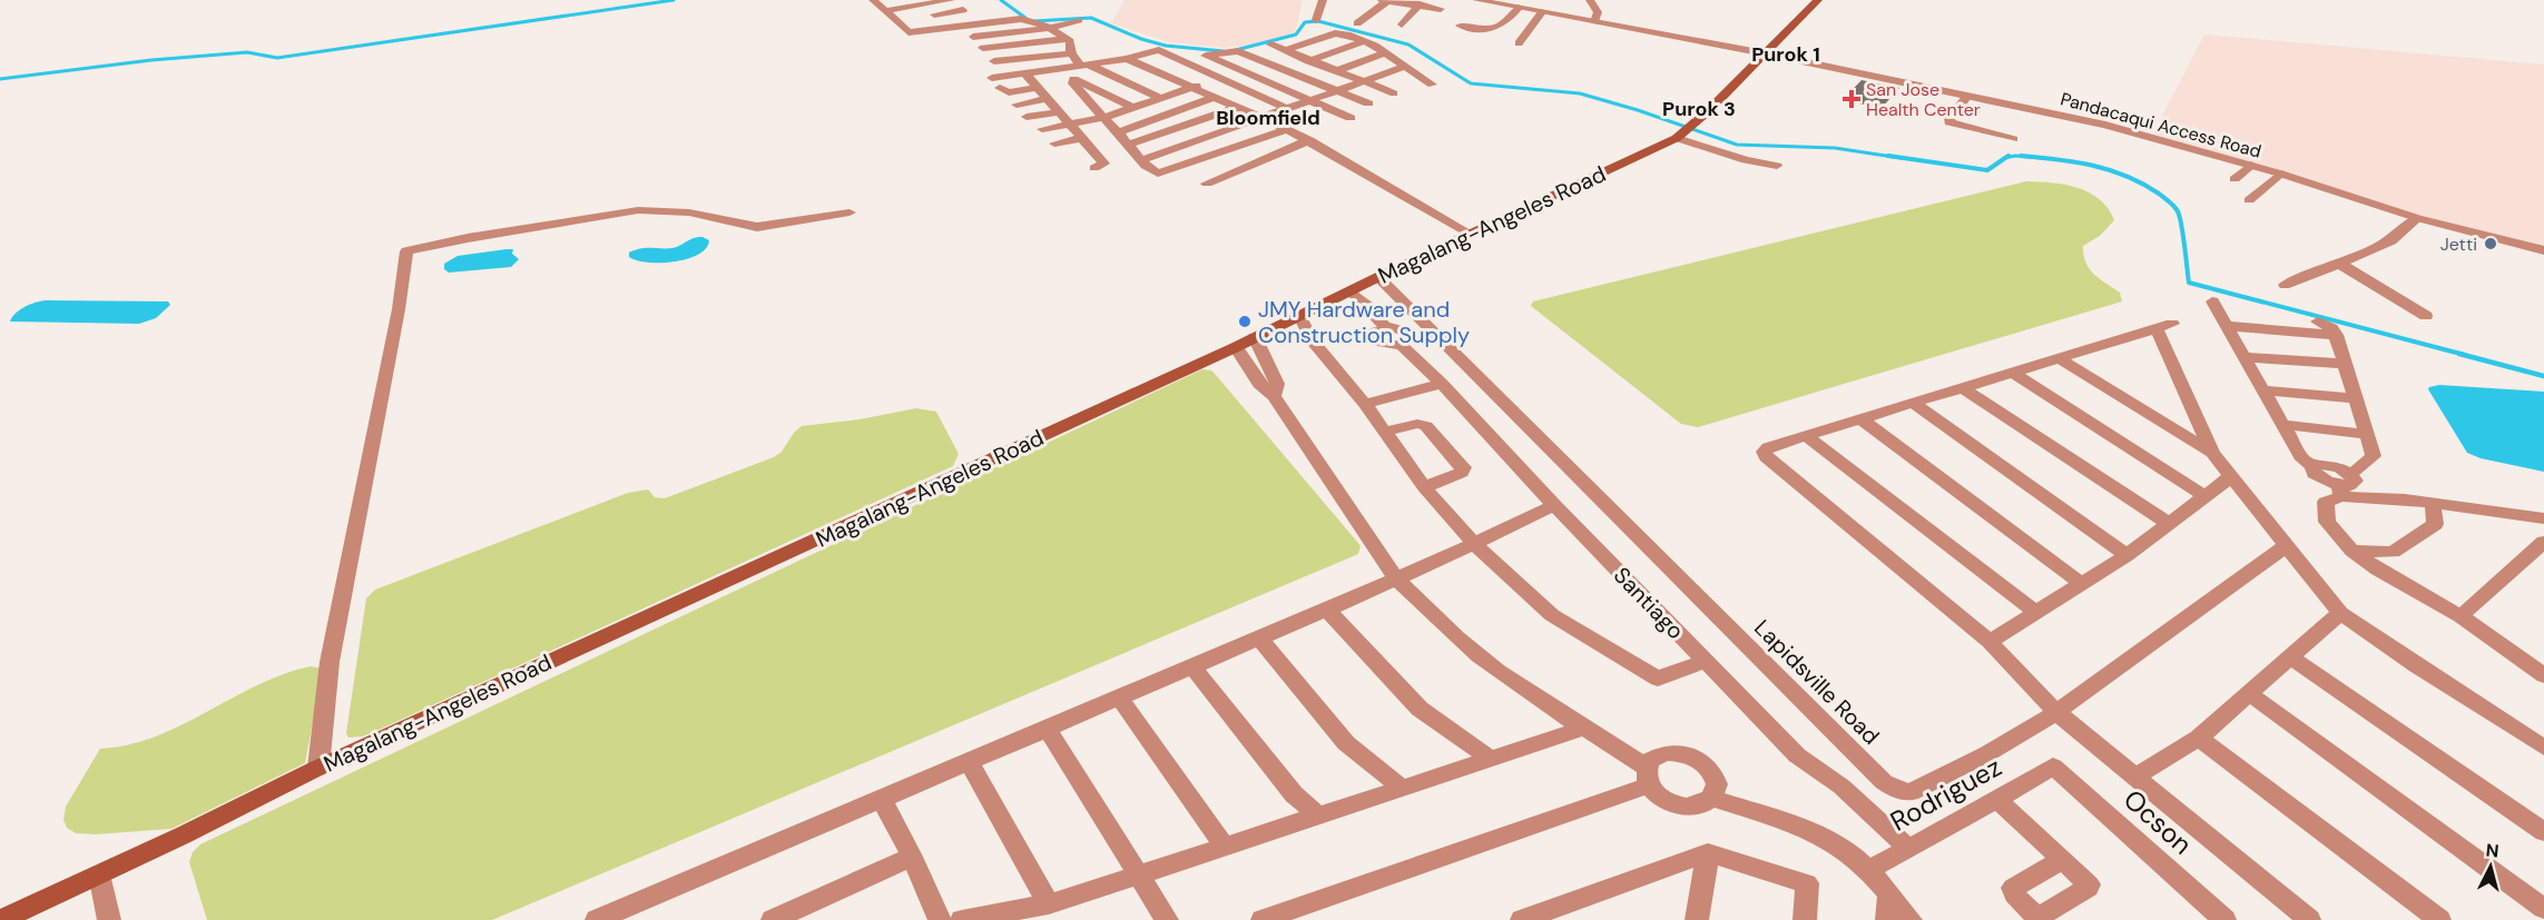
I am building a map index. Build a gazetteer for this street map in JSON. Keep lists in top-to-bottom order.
{
  "streets": {
    "main road": ["Magalang-Angeles Road"],
    "street": [
      "Pandacaqui Access Road",
      "Santiago",
      "Lapidsville Road",
      "Rodriguez",
      "Ocson"
    ]
  },
  "crossings": [
    ["Pandacaqui Access Road", "Magalang-Angeles Road"],
    ["Magalang-Angeles Road", "Santiago"],
    ["Magalang-Angeles Road", "Lapidsville Road"],
    ["Santiago", "Rodriguez"],
    ["Rodriguez", "Ocson"]
  ],
  "districts": ["Purok 1", "Purok 3", "Bloomfield"],
  "places": {
    "health": ["San Jose Health Center"],
    "other": ["Jetti", "JMY Hardware and Construction Supply"]
  },
  "north": "top"
}
